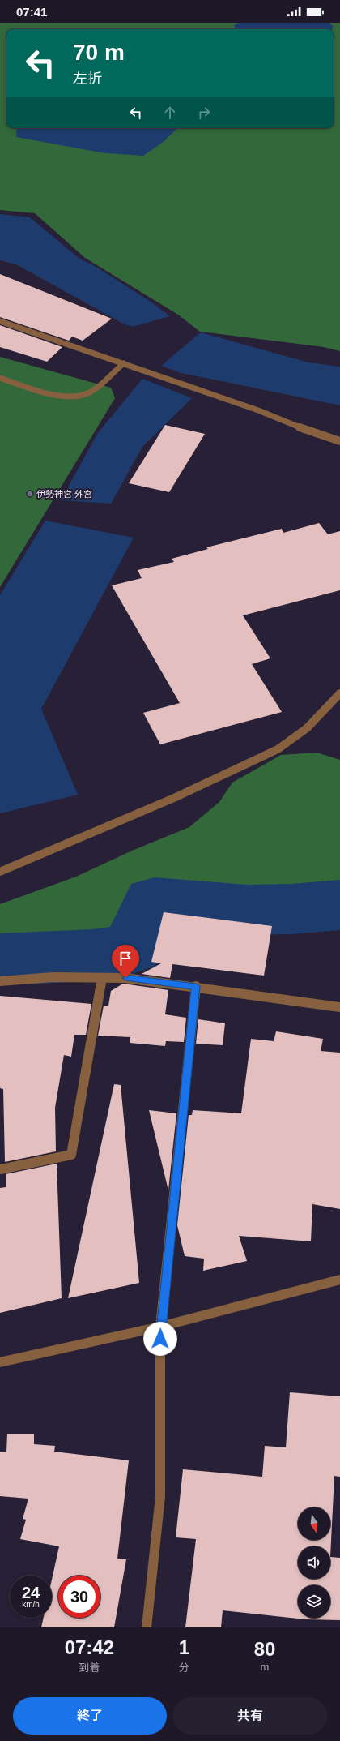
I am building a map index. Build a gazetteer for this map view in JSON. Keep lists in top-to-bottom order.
{
  "places": ["伊勢神宮 外宮"],
  "north": "bottom",
  "page": {
    "status": "07:41",
    "turn": ["70 m", "左折"],
    "speed": "24 km/h",
    "limit": "30",
    "eta": [
      "07:42",
      "到着",
      "1",
      "分",
      "80",
      "m"
    ],
    "buttons": ["終了", "共有"]
  }
}
